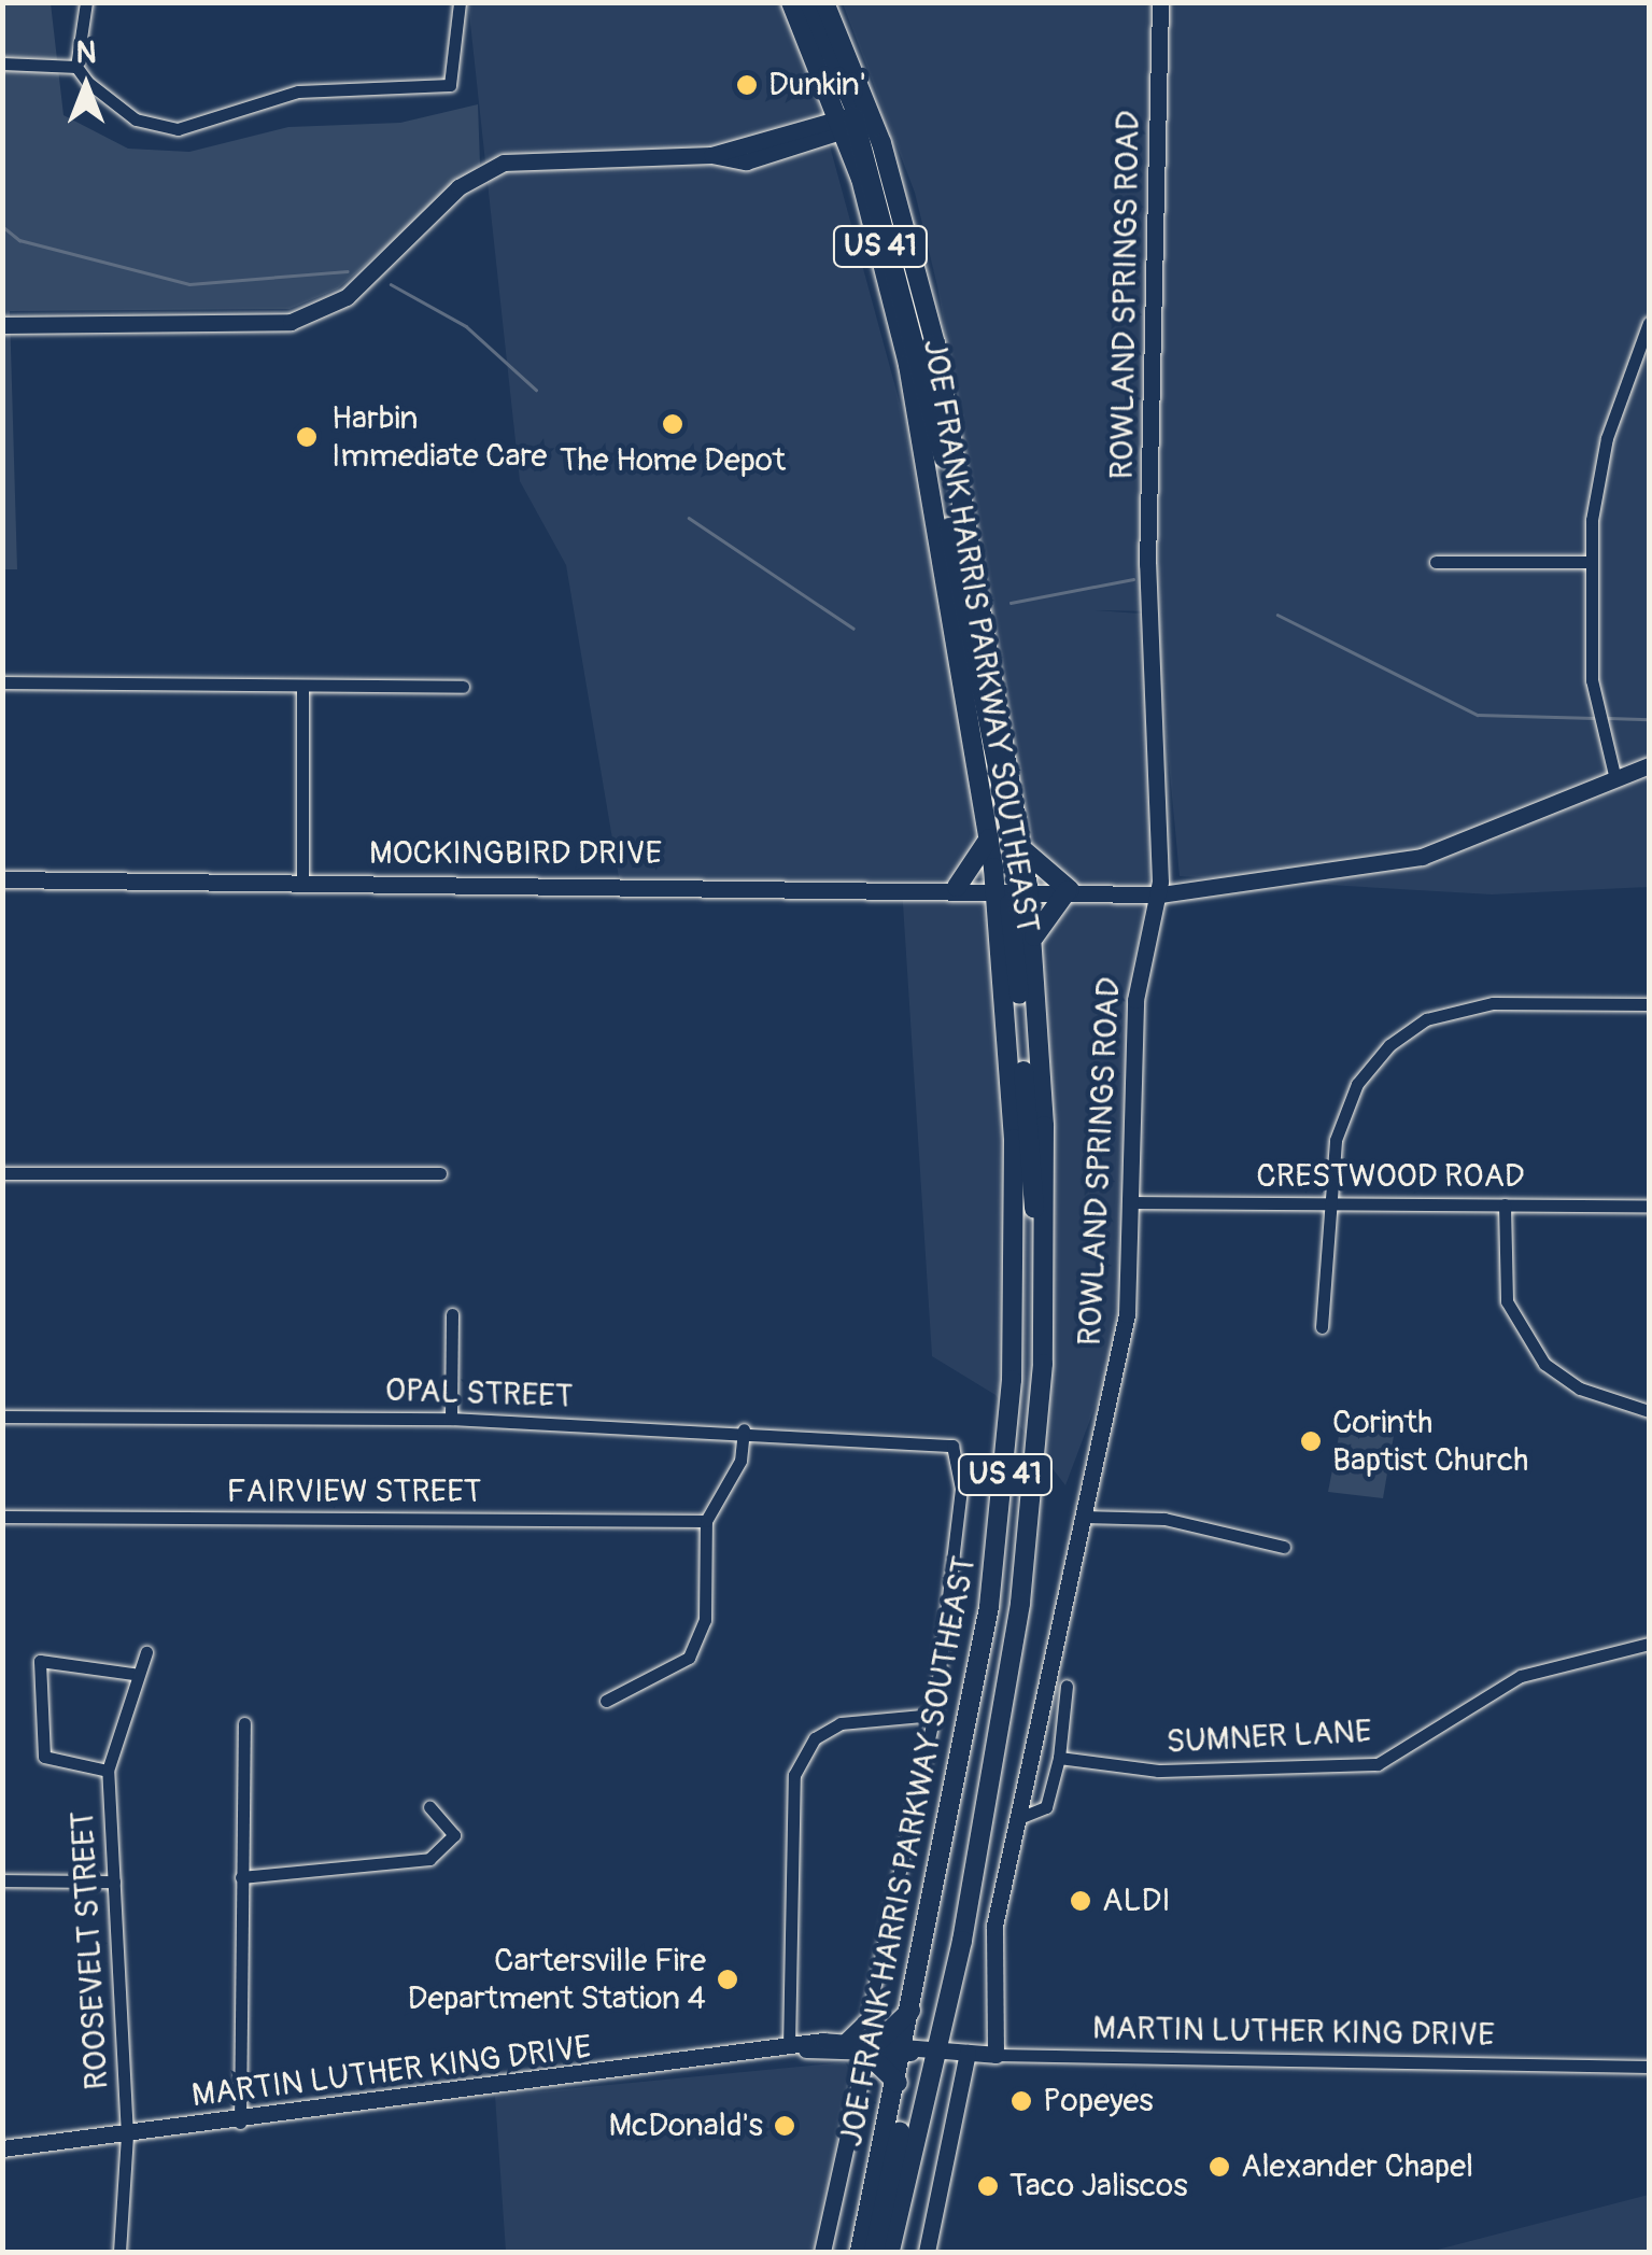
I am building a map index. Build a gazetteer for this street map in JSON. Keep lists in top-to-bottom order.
{
  "streets": {
    "main road": ["US 41", "JOE FRANK HARRIS PARKWAY SOUTHEAST"],
    "street": [
      "ROWLAND SPRINGS ROAD",
      "MOCKINGBIRD DRIVE",
      "CRESTWOOD ROAD",
      "OPAL STREET",
      "FAIRVIEW STREET",
      "SUMNER LANE",
      "ROOSEVELT STREET",
      "MARTIN LUTHER KING DRIVE"
    ]
  },
  "crossings": [
    ["ROWLAND SPRINGS ROAD", "MOCKINGBIRD DRIVE"],
    ["ROWLAND SPRINGS ROAD", "CRESTWOOD ROAD"],
    ["ROWLAND SPRINGS ROAD", "MARTIN LUTHER KING DRIVE"],
    ["JOE FRANK HARRIS PARKWAY SOUTHEAST", "MOCKINGBIRD DRIVE"],
    ["JOE FRANK HARRIS PARKWAY SOUTHEAST", "MARTIN LUTHER KING DRIVE"],
    ["ROOSEVELT STREET", "MARTIN LUTHER KING DRIVE"]
  ],
  "places": [
    "Dunkin'",
    "The Home Depot",
    "Harbin Immediate Care",
    "Corinth Baptist Church",
    "ALDI",
    "Cartersville Fire Department Station 4",
    "Popeyes",
    "McDonald's",
    "Alexander Chapel",
    "Taco Jaliscos"
  ],
  "north": "top"
}
